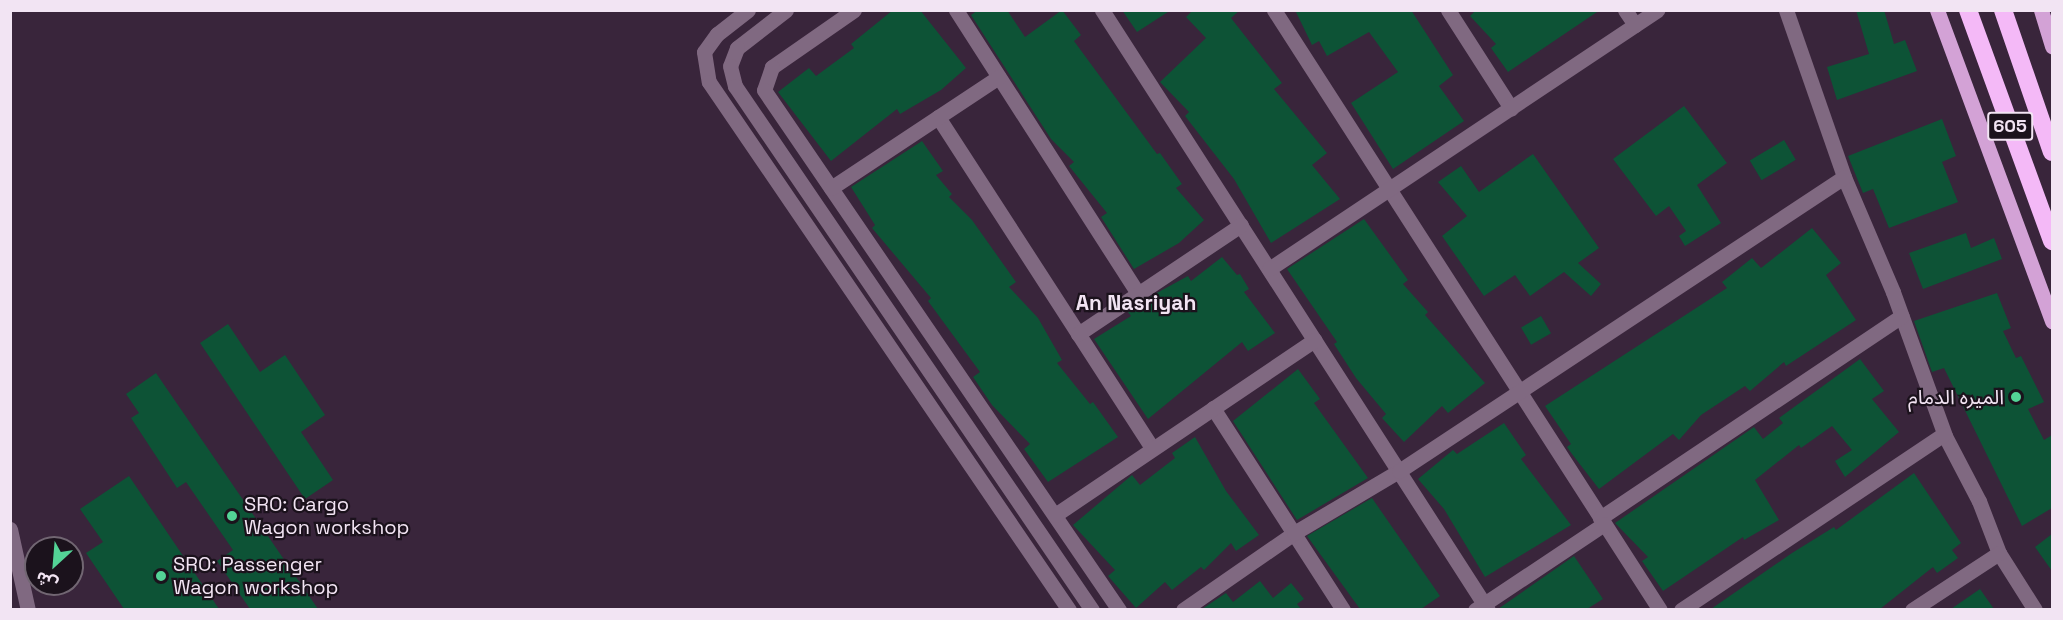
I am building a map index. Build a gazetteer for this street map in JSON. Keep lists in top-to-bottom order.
{
  "streets": {
    "highway": ["605"]
  },
  "districts": ["An Nasriyah"],
  "places": ["الميره الدمام", "SRO: Cargo Wagon workshop", "SRO: Passenger Wagon workshop"],
  "north": "bottom left"
}
